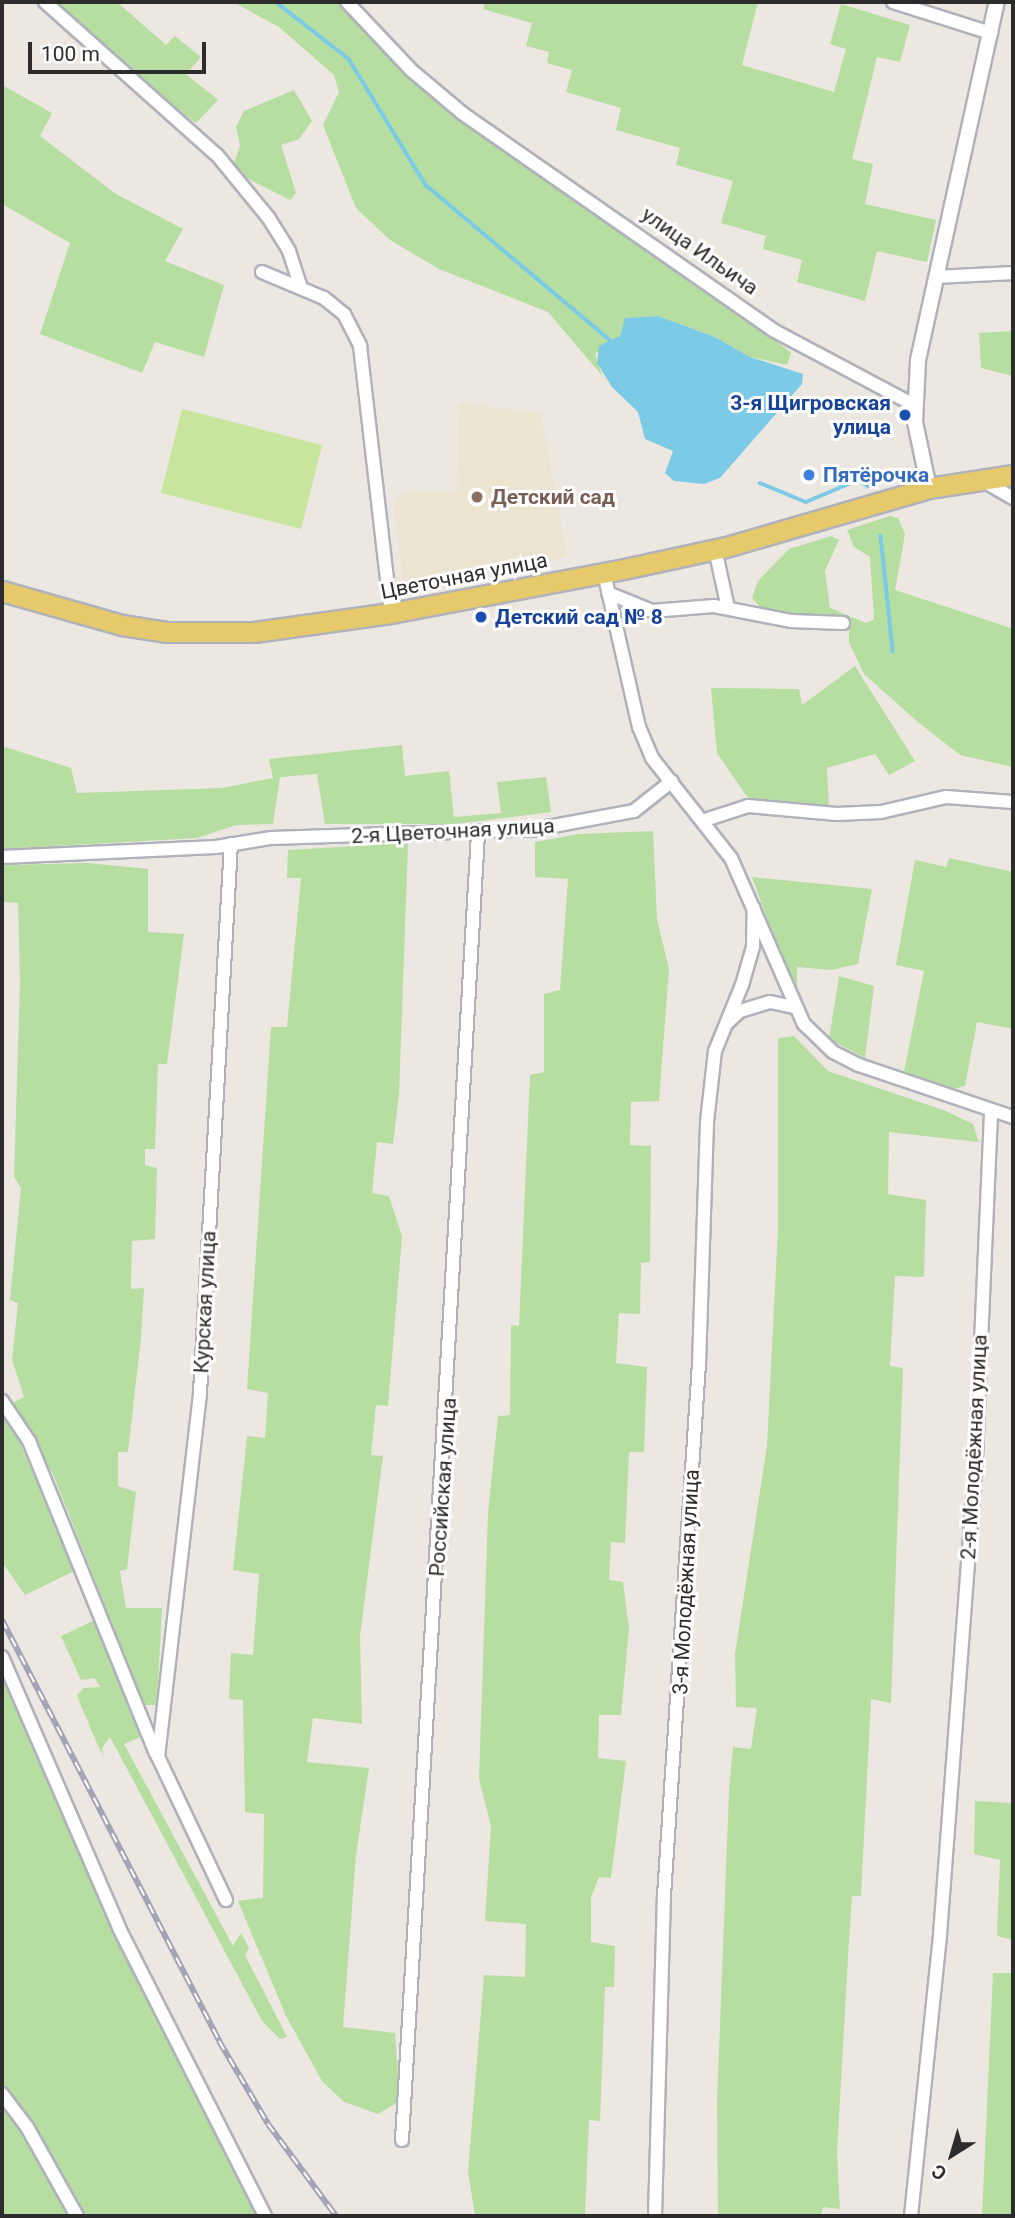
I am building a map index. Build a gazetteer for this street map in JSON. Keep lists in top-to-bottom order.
{
  "streets": {
    "main road": ["Цветочная улица"],
    "street": [
      "улица Ильича",
      "2-я Цветочная улица",
      "Курская улица",
      "2-я Молодёжная улица",
      "Российская улица",
      "3-я Молодёжная улица"
    ]
  },
  "crossings": [
    ["2-я Цветочная улица", "Курская улица"],
    ["2-я Цветочная улица", "Российская улица"]
  ],
  "places": [
    "3-я Щигровская улица",
    "Пятёрочка",
    "Детский сад",
    "Детский сад № 8"
  ],
  "scale_bar": "100 m",
  "north": "bottom left"
}
